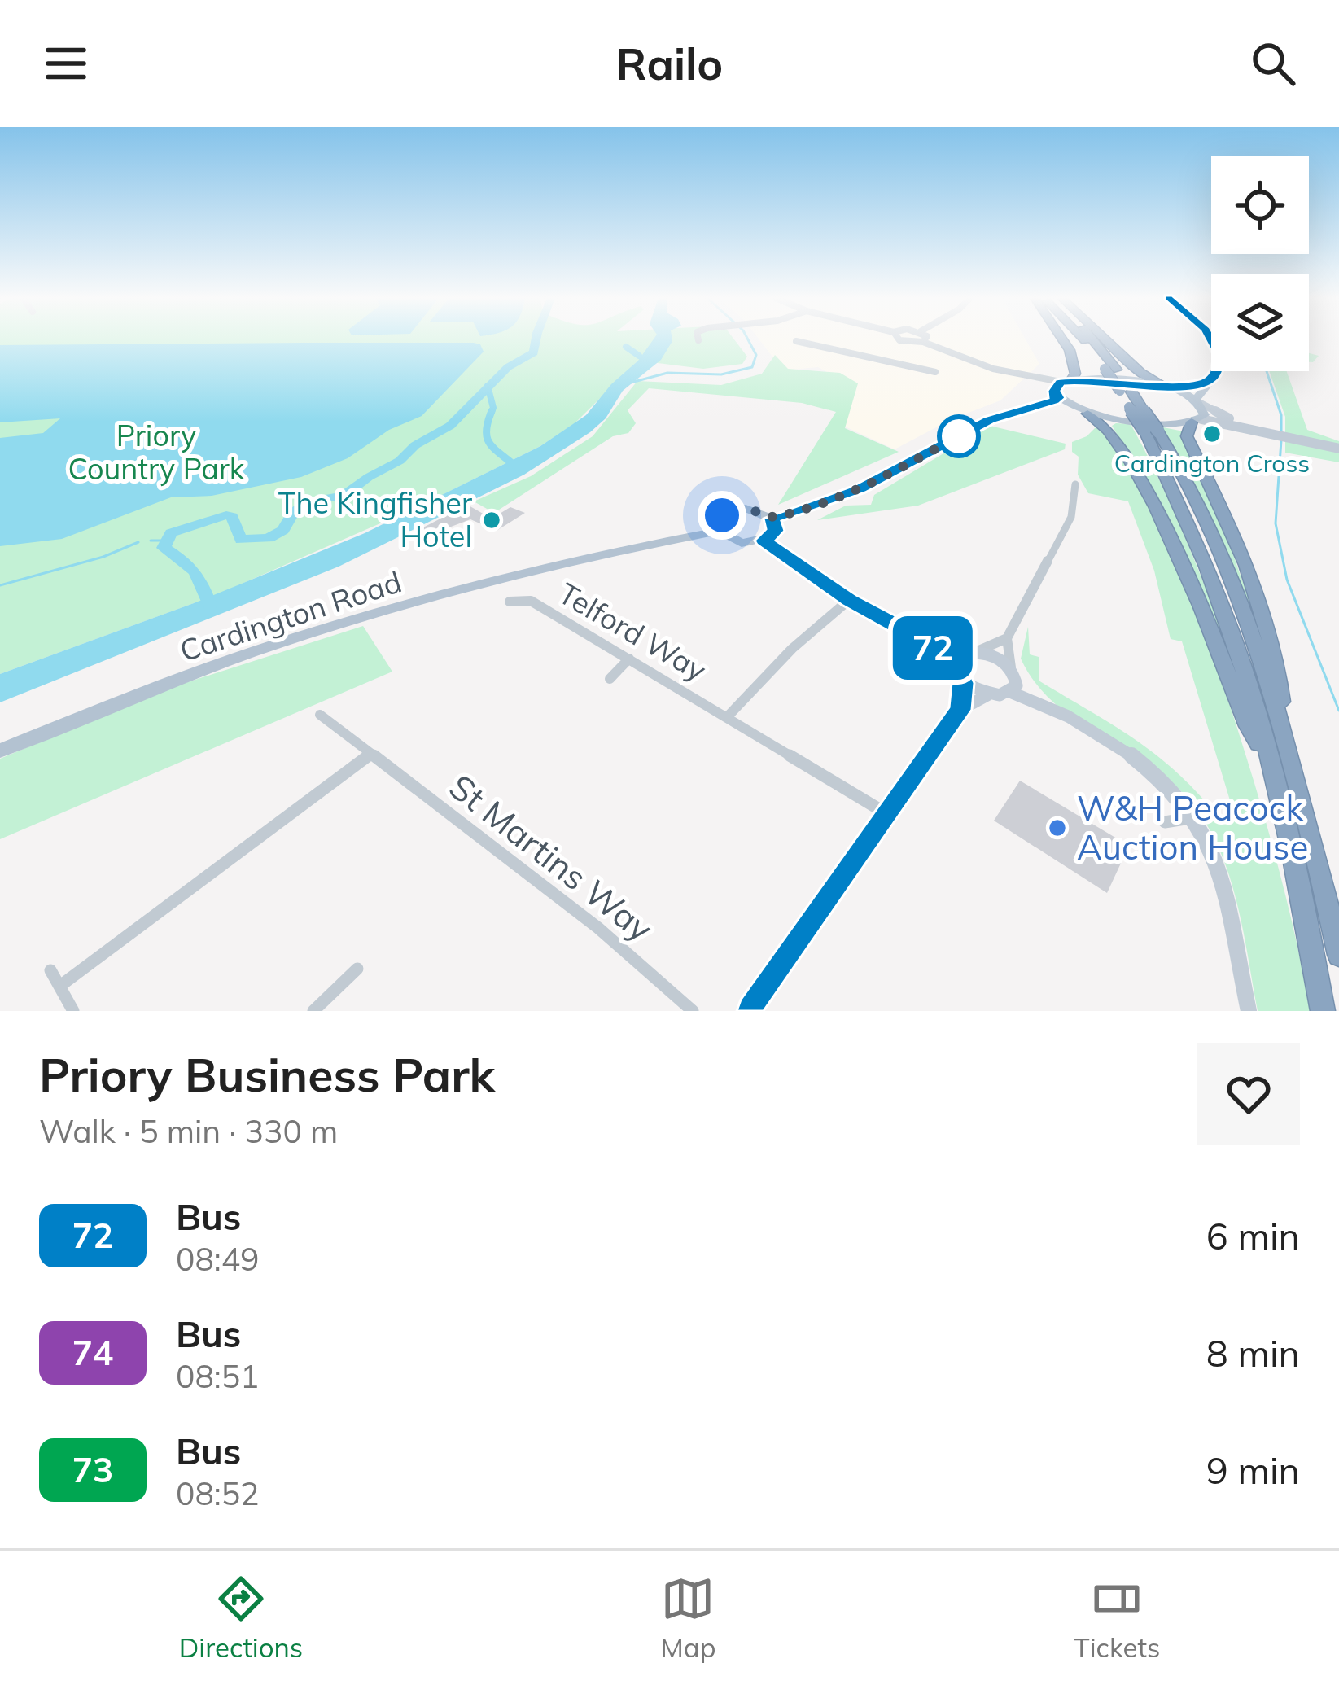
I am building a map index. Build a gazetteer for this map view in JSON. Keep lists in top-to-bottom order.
{
  "streets": {
    "main road": ["Cardington Road"],
    "street": ["Telford Way", "St Martins Way"]
  },
  "parks": ["Priory Country Park"],
  "places": ["Cardington Cross", "The Kingfisher Hotel", "W&H Peacock Auction House"],
  "lines": ["bus line 72"],
  "page": {
    "header": "Railo",
    "on_map": "72",
    "heading": ["Priory Business Park", "Walk · 5 min · 330 m"],
    "list": [
      {
        "mark": "72",
        "name": "Bus",
        "note": "08:49",
        "value": "6 min"
      },
      {
        "mark": "74",
        "name": "Bus",
        "note": "08:51",
        "value": "8 min"
      },
      {
        "mark": "73",
        "name": "Bus",
        "note": "08:52",
        "value": "9 min"
      }
    ],
    "tabs": ["Directions", "Map", "Tickets"]
  }
}
